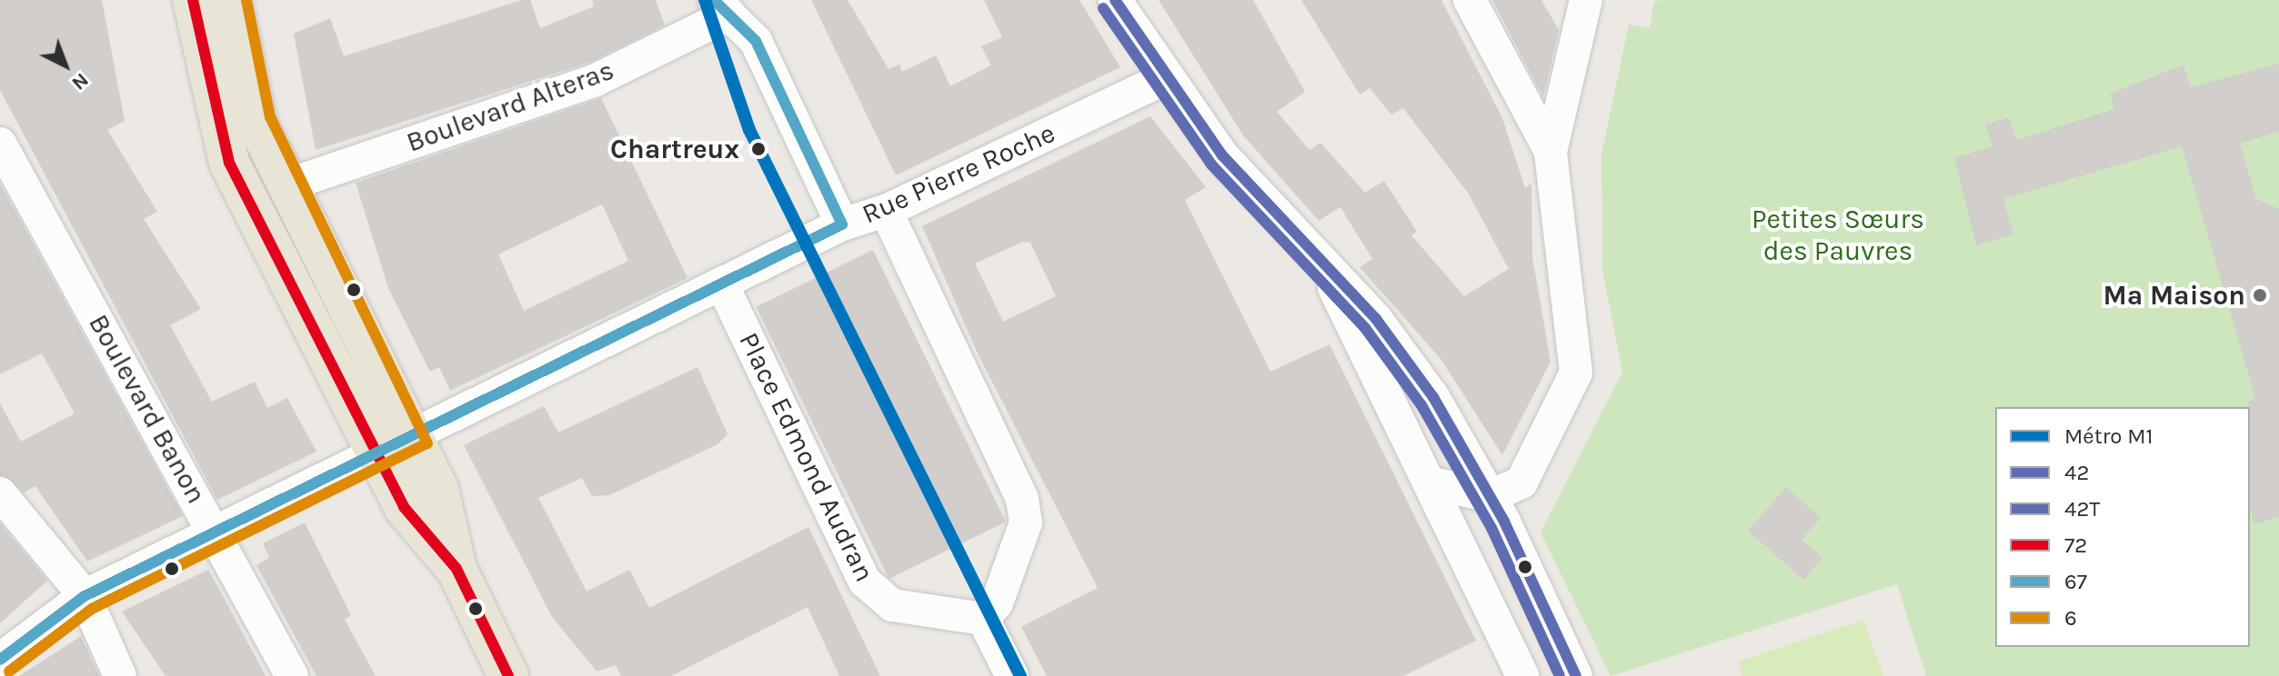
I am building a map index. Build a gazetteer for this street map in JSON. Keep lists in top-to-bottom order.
{
  "streets": {
    "street": [
      "Boulevard Alteras",
      "Rue Pierre Roche",
      "Boulevard Banon",
      "Place Edmond Audran"
    ]
  },
  "crossings": [
    ["Rue Pierre Roche", "Boulevard Banon"],
    ["Rue Pierre Roche", "Place Edmond Audran"]
  ],
  "parks": ["Petites Sœurs des Pauvres"],
  "places": ["Chartreux", "Ma Maison"],
  "lines": [
    "metro line M1",
    "transit line 42",
    "transit line 72",
    "transit line 67",
    "transit line 6",
    "transit line 42T"
  ],
  "legend": [
    "Métro M1",
    "42",
    "42T",
    "72",
    "67",
    "6"
  ],
  "north": "bottom right"
}
